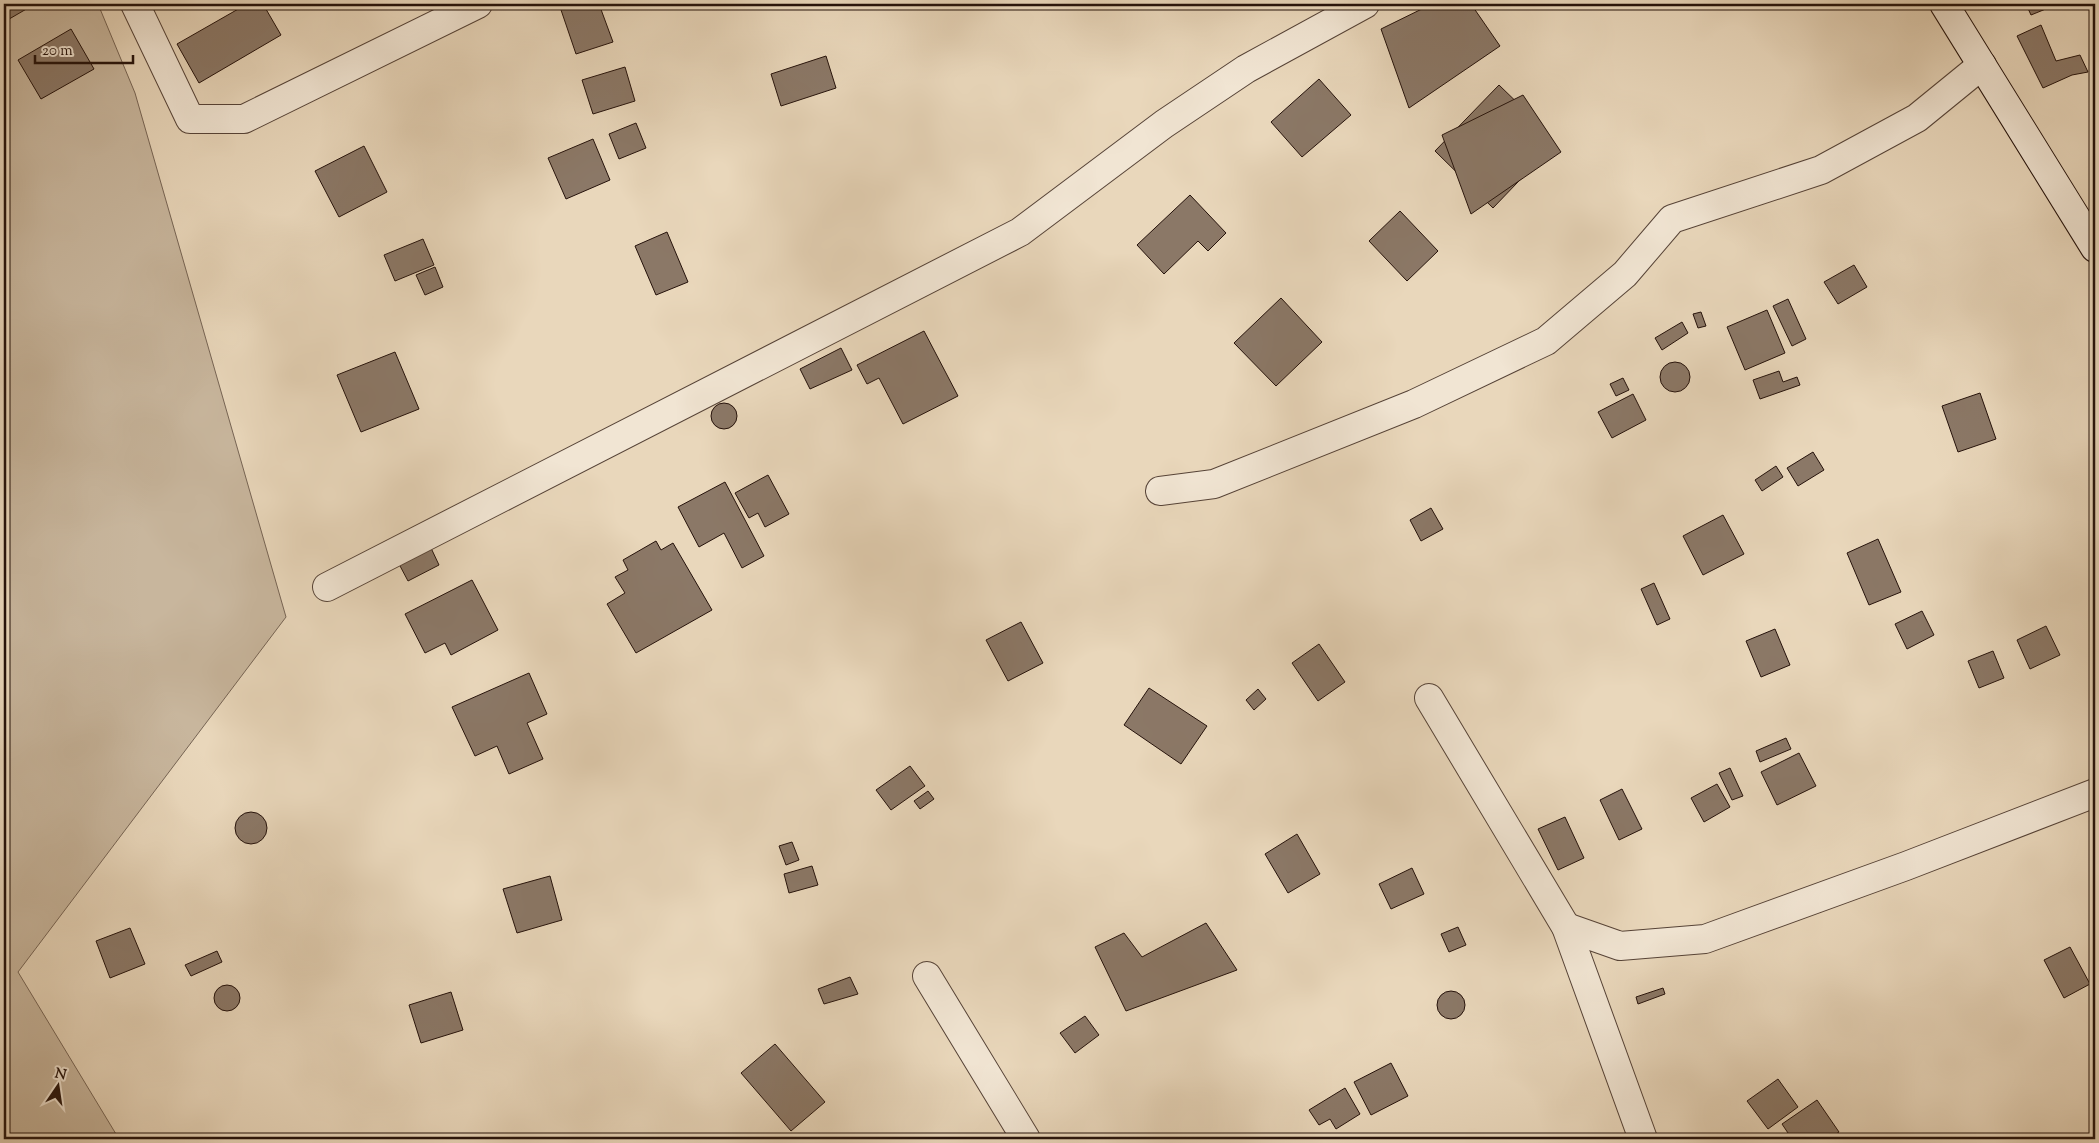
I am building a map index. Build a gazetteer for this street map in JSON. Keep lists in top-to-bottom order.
{
  "scale_bar": "20 m",
  "north": "top"
}
